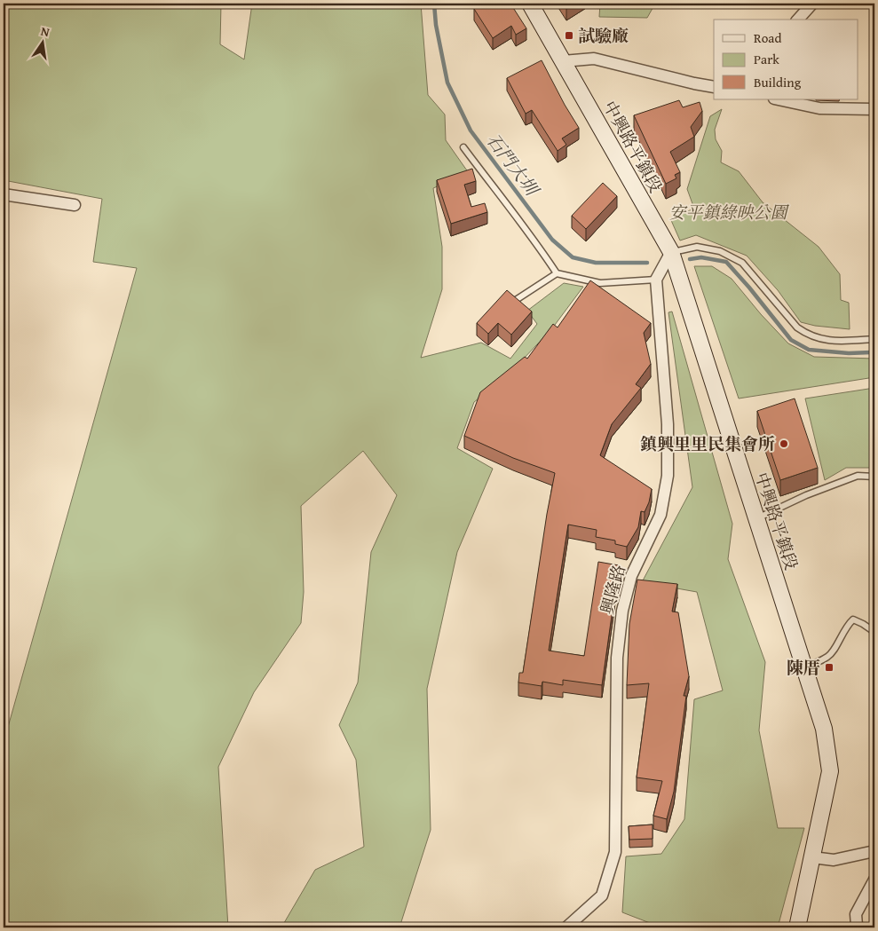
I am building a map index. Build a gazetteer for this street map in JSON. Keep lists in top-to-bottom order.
{
  "streets": {
    "street": ["中興路平鎮段", "興隆路"]
  },
  "water": ["石門大圳"],
  "parks": ["安平鎮綠映公園"],
  "places": {
    "transit": ["試驗廠", "陳厝"],
    "other": ["鎮興里里民集會所"]
  },
  "legend": ["Road", "Park", "Building"],
  "north": "top"
}
